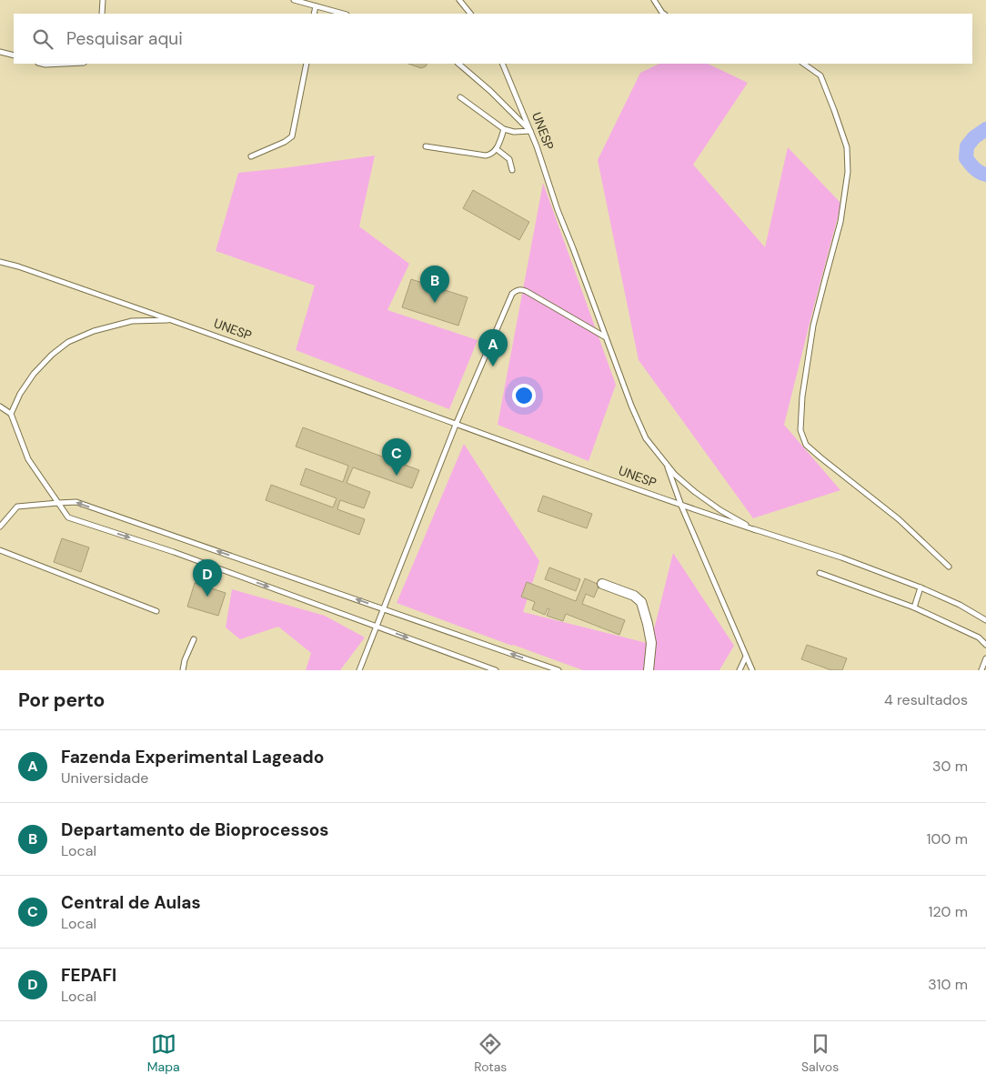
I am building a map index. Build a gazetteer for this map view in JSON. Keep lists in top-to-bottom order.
{
  "streets": {
    "lane": ["UNESP"]
  },
  "page": {
    "search": "Pesquisar aqui",
    "pins": [
      "B",
      "A",
      "C",
      "D"
    ],
    "heading": ["Por perto", "4 resultados"],
    "list": [
      {
        "mark": "A",
        "name": "Fazenda Experimental Lageado",
        "note": "Universidade",
        "value": "30 m"
      },
      {
        "mark": "B",
        "name": "Departamento de Bioprocessos",
        "note": "Local",
        "value": "100 m"
      },
      {
        "mark": "C",
        "name": "Central de Aulas",
        "note": "Local",
        "value": "120 m"
      },
      {
        "mark": "D",
        "name": "FEPAFI",
        "note": "Local",
        "value": "310 m"
      }
    ],
    "nav": ["Mapa", "Rotas", "Salvos"]
  }
}
